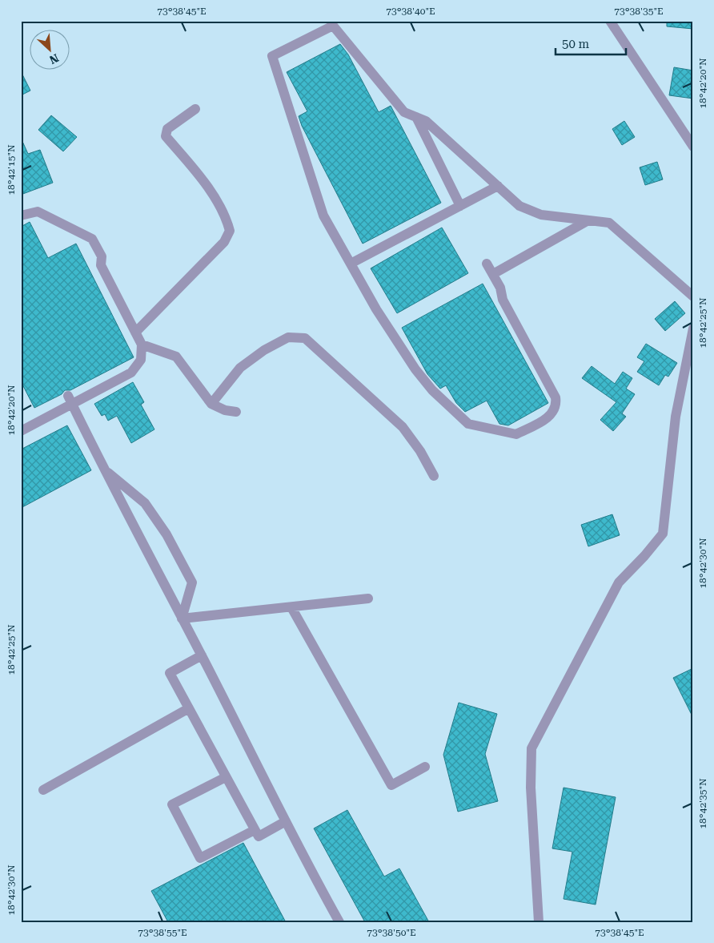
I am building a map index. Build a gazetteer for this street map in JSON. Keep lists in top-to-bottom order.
{
  "scale_bar": "50 m",
  "north": "bottom right",
  "coordinates": [
    "73°38'45\"E",
    "73°38'40\"E",
    "73°38'35\"E",
    "18°42'20\"N",
    "18°42'15\"N",
    "18°42'25\"N",
    "18°42'30\"N",
    "18°42'35\"N",
    "73°38'55\"E",
    "73°38'50\"E"
  ]
}
